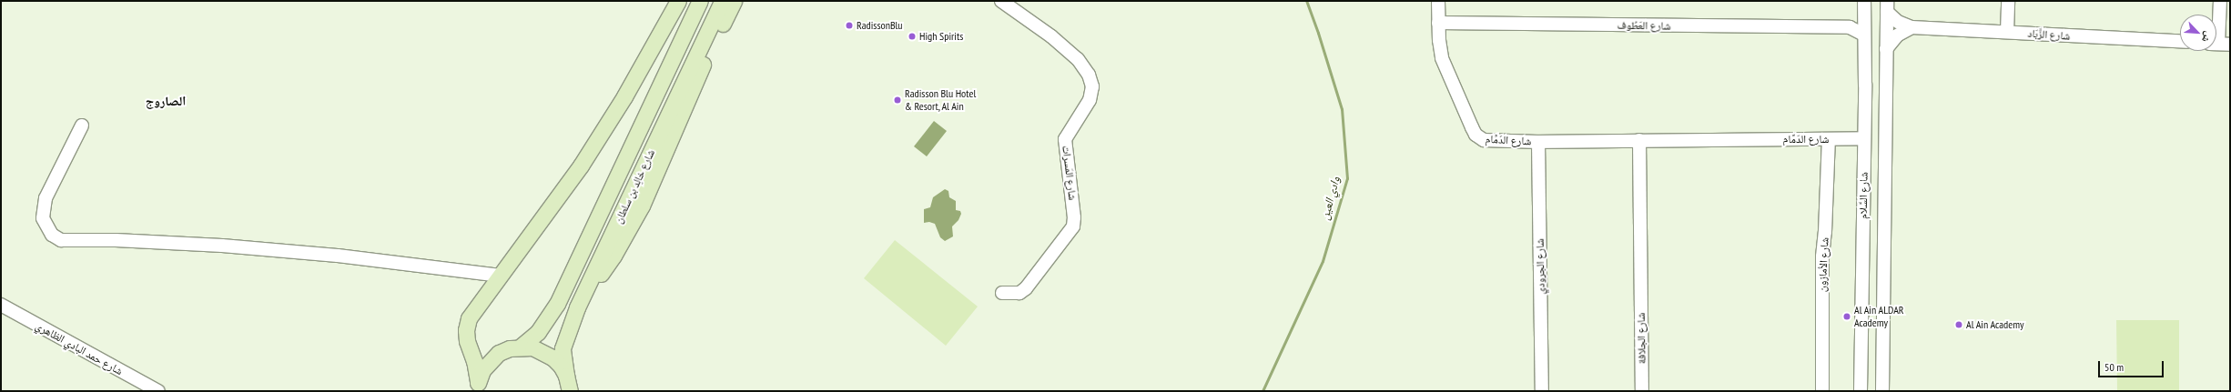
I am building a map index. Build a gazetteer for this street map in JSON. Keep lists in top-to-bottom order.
{
  "streets": {
    "main road": ["شارع خالِد بن سلطان"],
    "street": [
      "شارع العَطُوف",
      "شارع الزَّبَاد",
      "شارع الدَمَّام",
      "شارع المَسرات",
      "شارع السَّلام",
      "شارع الأمازون",
      "شارع الجرودي",
      "شارع الجلافة",
      "شارع حمد البادي الظاهري"
    ]
  },
  "crossings": [
    ["شارع العَطُوف", "شارع الدَمَّام"],
    ["شارع العَطُوف", "شارع السَّلام"],
    ["شارع الزَّبَاد", "شارع السَّلام"],
    ["شارع الدَمَّام", "شارع السَّلام"],
    ["شارع الدَمَّام", "شارع الأمازون"],
    ["شارع الدَمَّام", "شارع الجرودي"],
    ["شارع الدَمَّام", "شارع الجلافة"]
  ],
  "districts": ["الصاروج"],
  "water": ["وادي العين"],
  "places": [
    "RadissonBlu",
    "High Spirits",
    "Radisson Blu Hotel & Resort, Al Ain",
    "Al Ain ALDAR Academy",
    "Al Ain Academy"
  ],
  "scale_bar": "50 m",
  "north": "bottom right"
}
